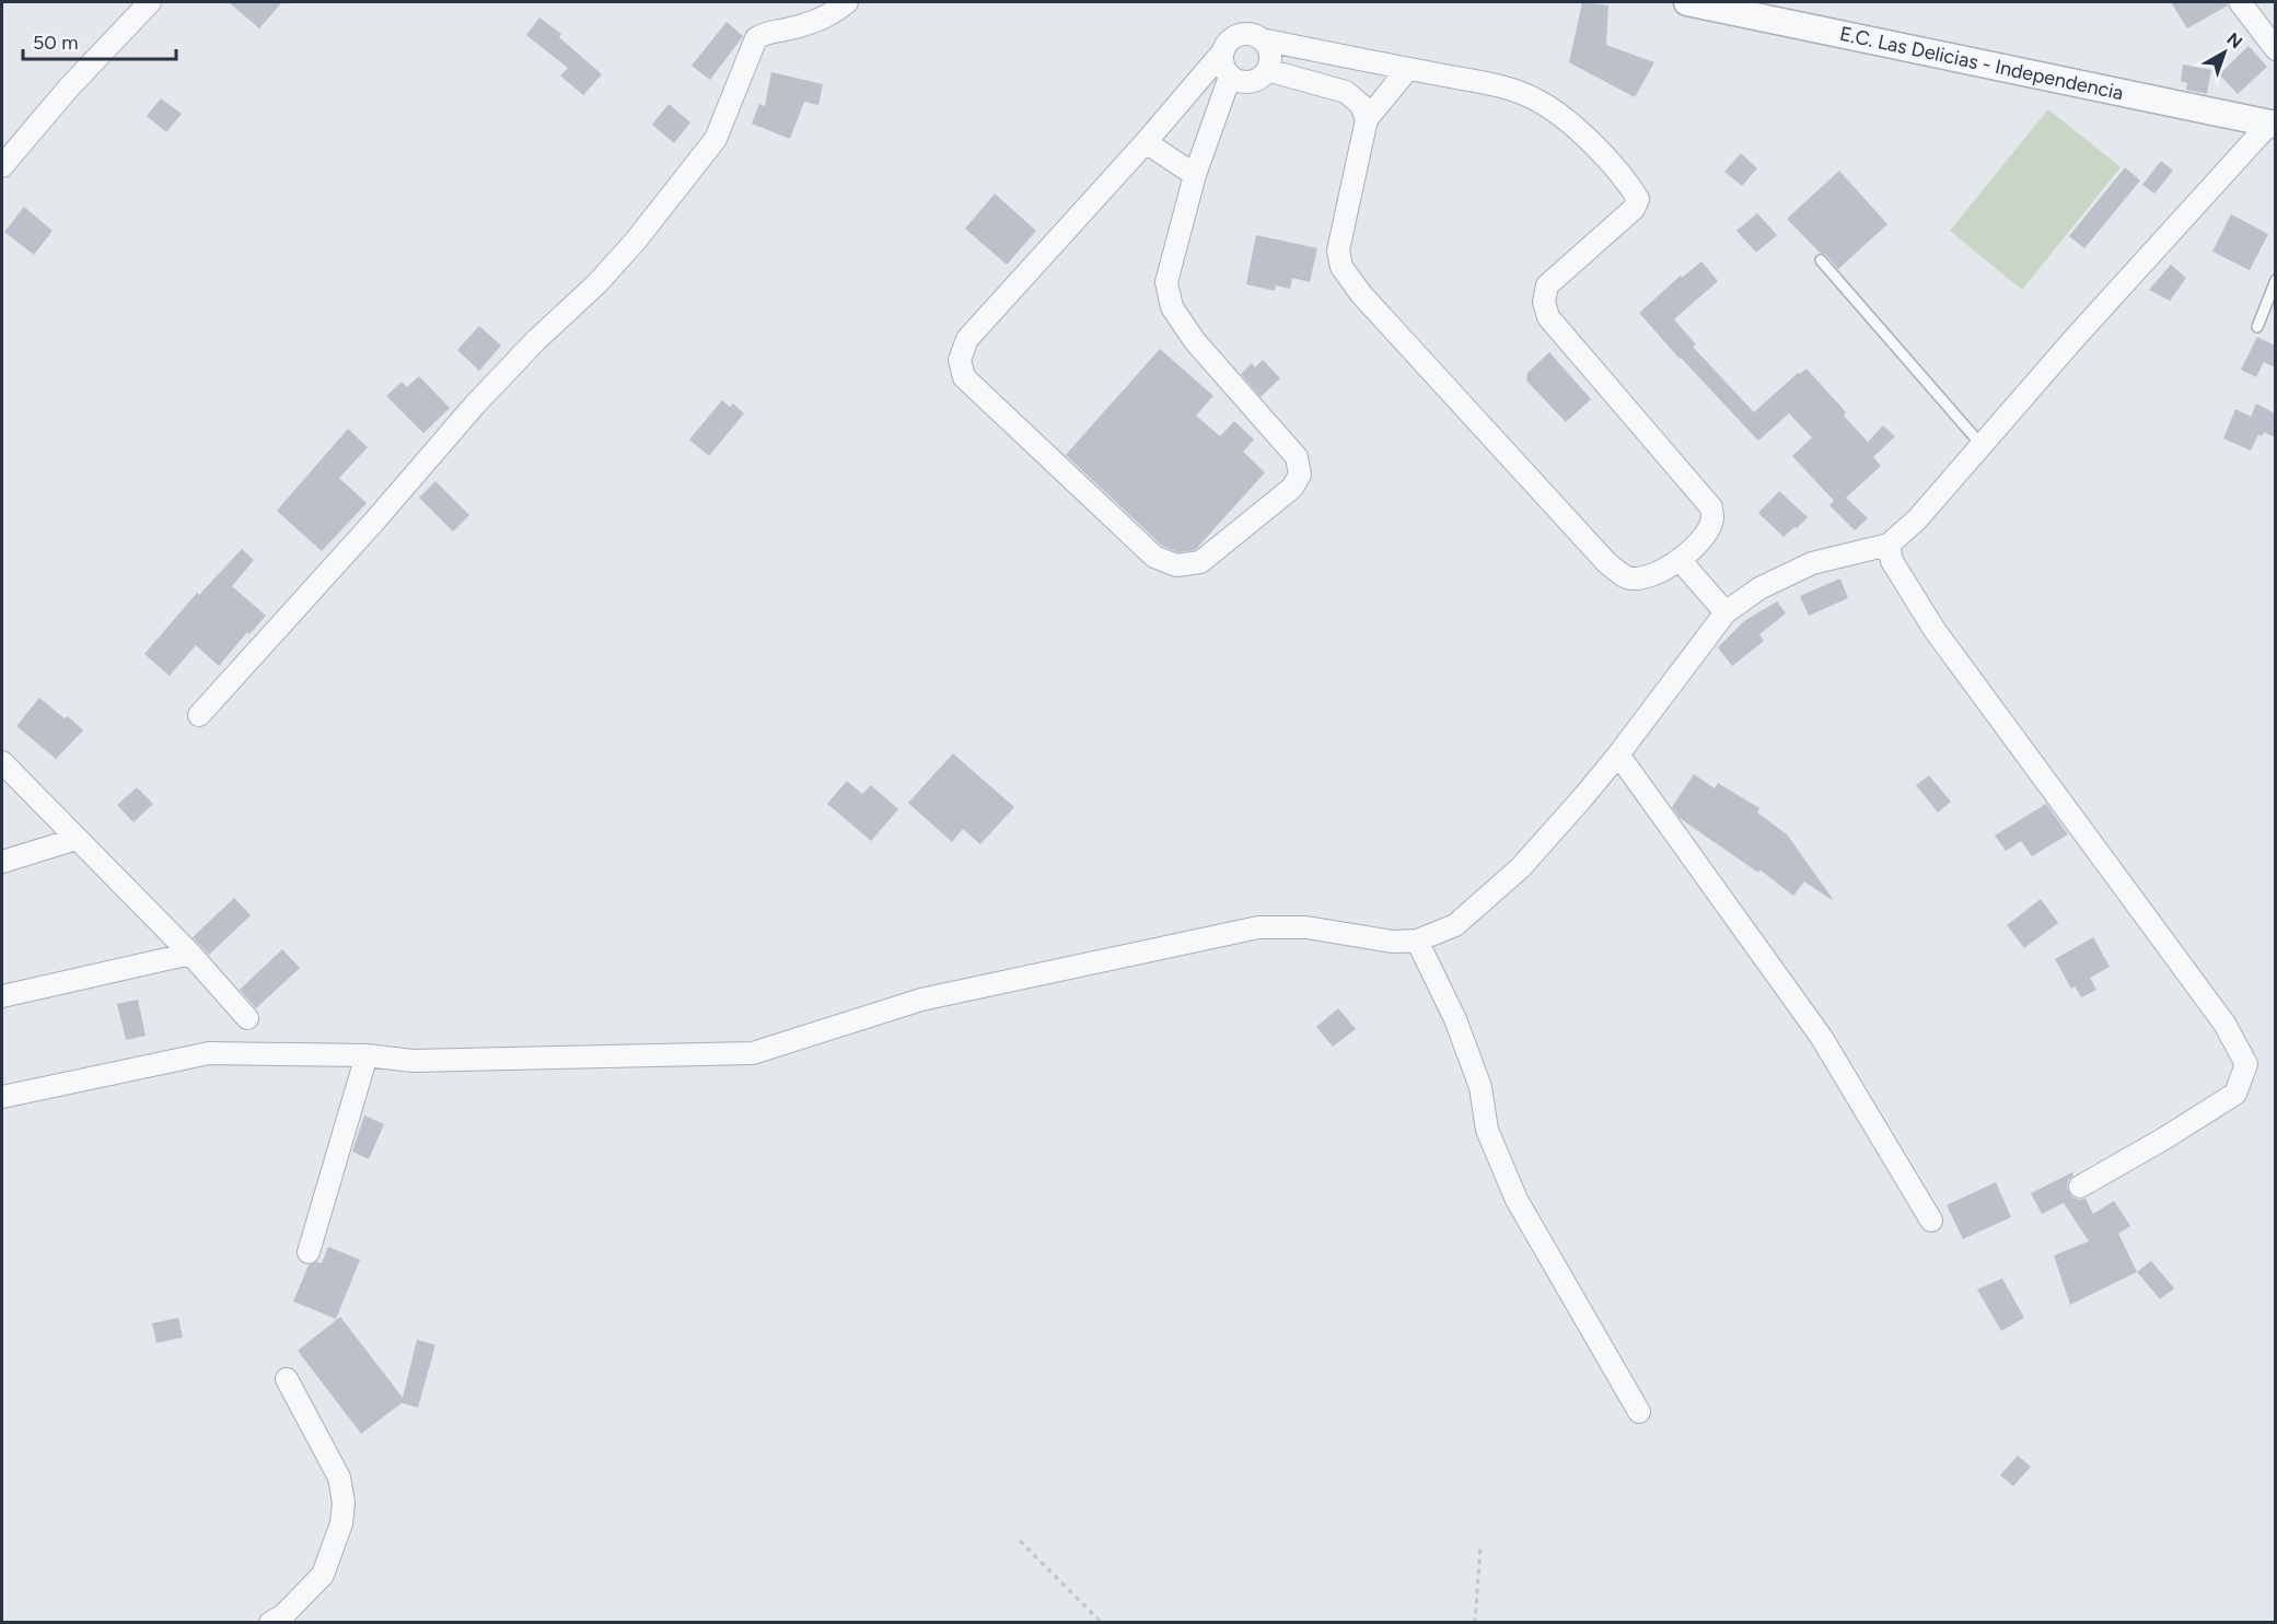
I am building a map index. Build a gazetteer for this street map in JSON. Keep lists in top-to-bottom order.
{
  "streets": {
    "street": ["E.C. Las Delicias - Independencia"]
  },
  "scale_bar": "50 m",
  "north": "top right"
}
